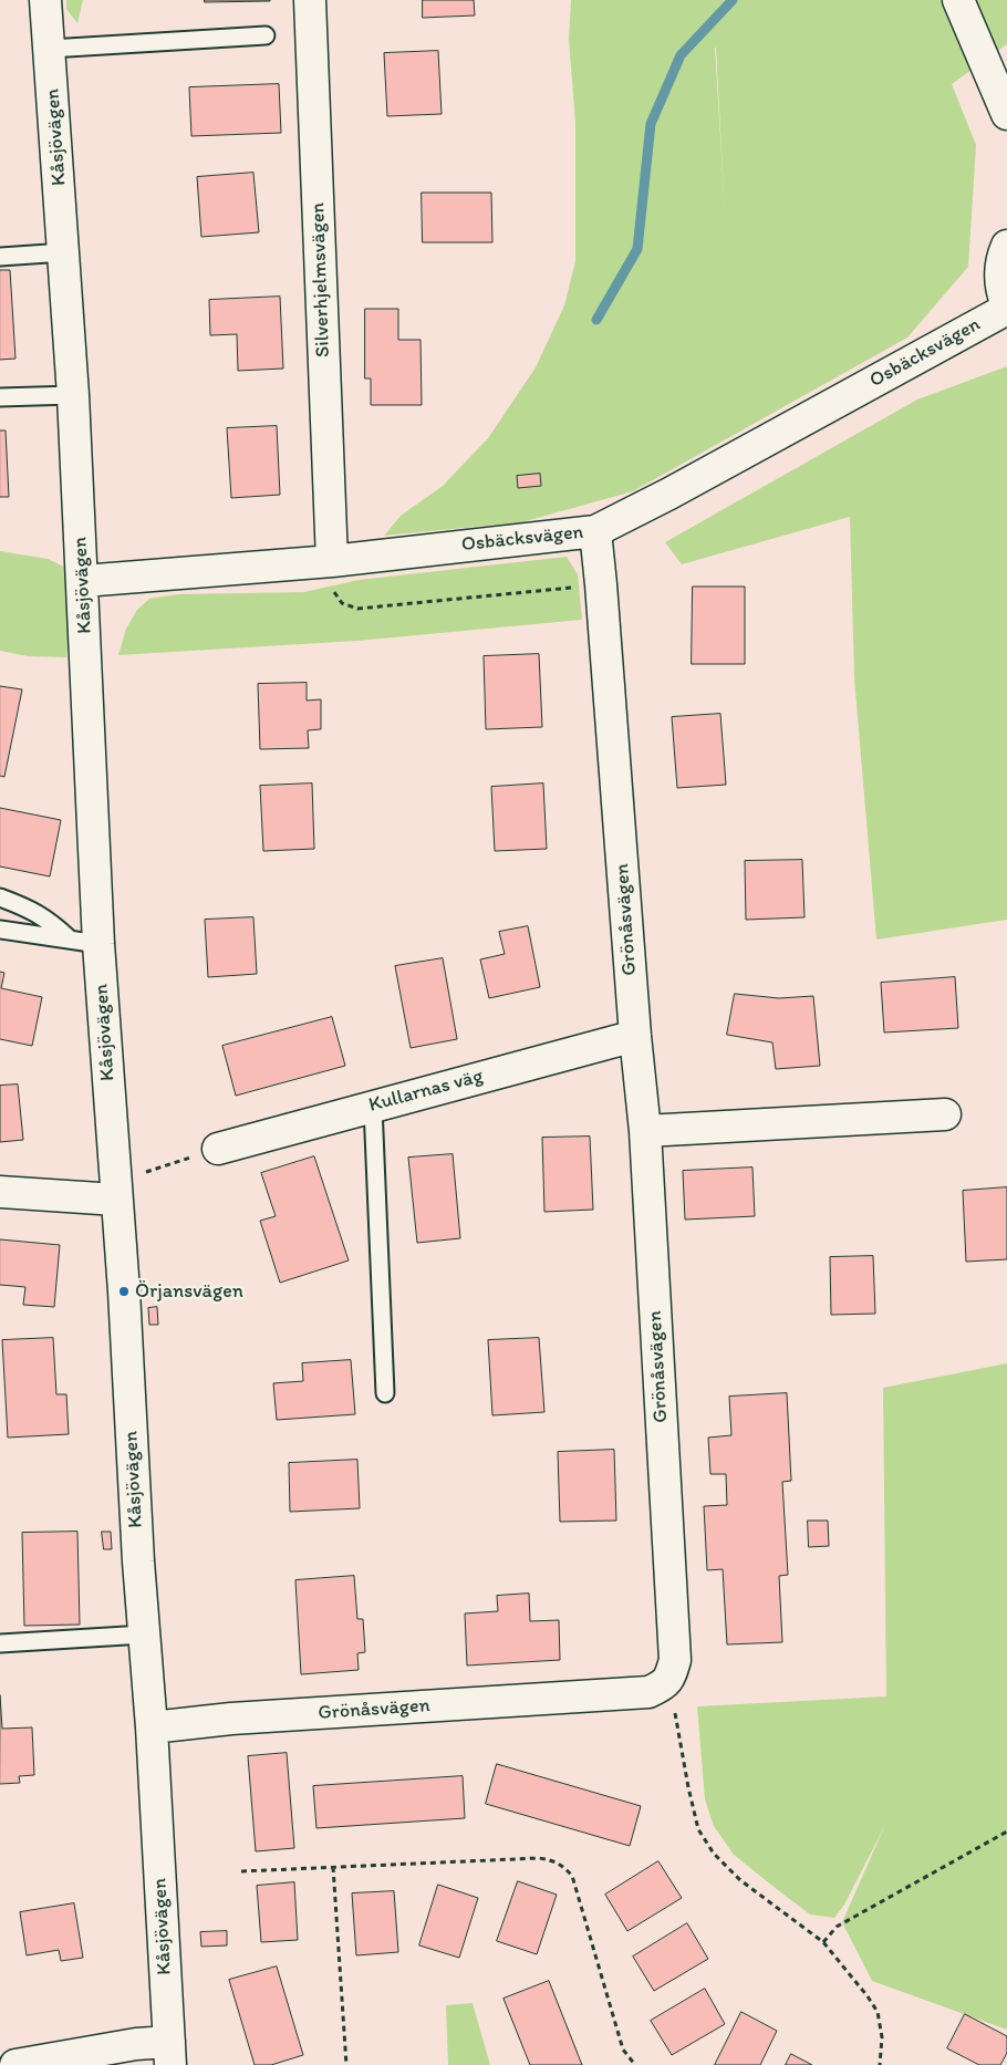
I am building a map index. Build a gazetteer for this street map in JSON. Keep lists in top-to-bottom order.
{
  "streets": {
    "street": [
      "Kåsjövägen",
      "Silverhjelmsvägen",
      "Osbäcksvägen",
      "Grönåsvägen",
      "Kullarnas väg"
    ]
  },
  "crossings": [
    ["Kåsjövägen", "Osbäcksvägen"],
    ["Kåsjövägen", "Grönåsvägen"],
    ["Silverhjelmsvägen", "Osbäcksvägen"],
    ["Osbäcksvägen", "Grönåsvägen"],
    ["Grönåsvägen", "Kullarnas väg"]
  ],
  "places": ["Örjansvägen"]
}
